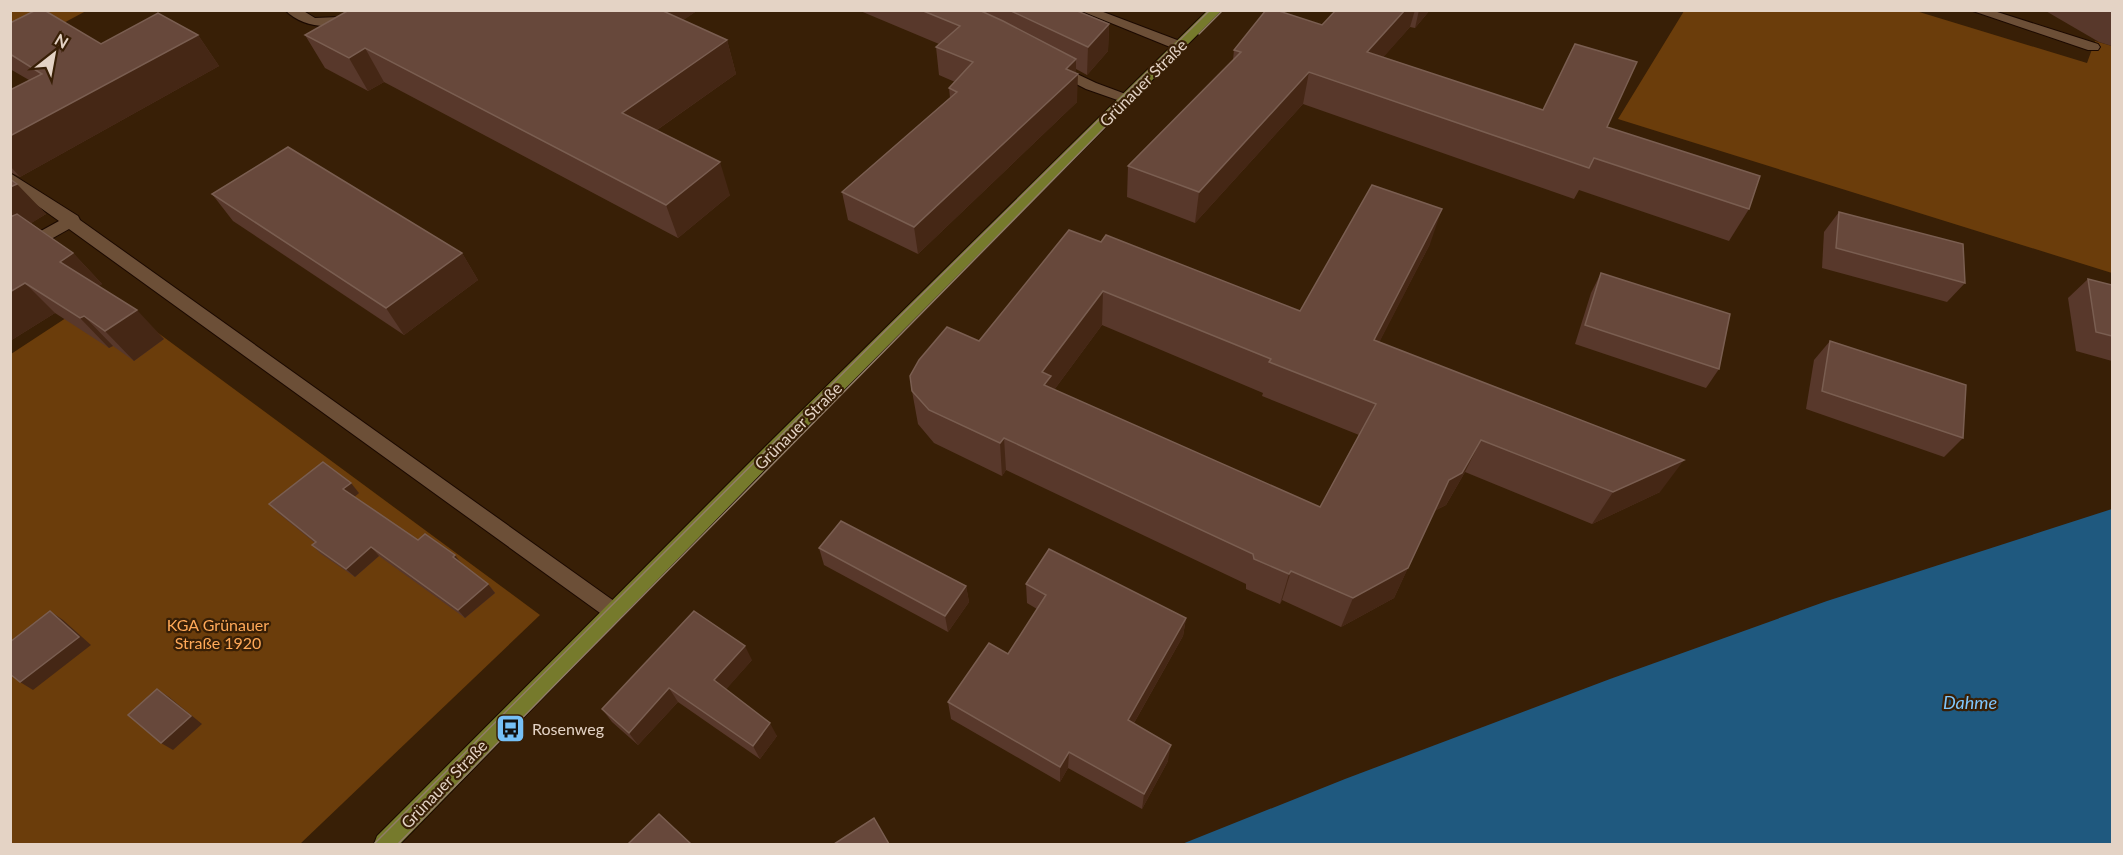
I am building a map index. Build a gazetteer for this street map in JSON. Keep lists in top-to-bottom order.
{
  "streets": {
    "main road": ["Grünauer Straße"]
  },
  "water": ["Dahme"],
  "parks": ["KGA Grünauer Straße 1920"],
  "places": {
    "bus stop": ["Rosenweg"]
  },
  "north": "top right"
}
